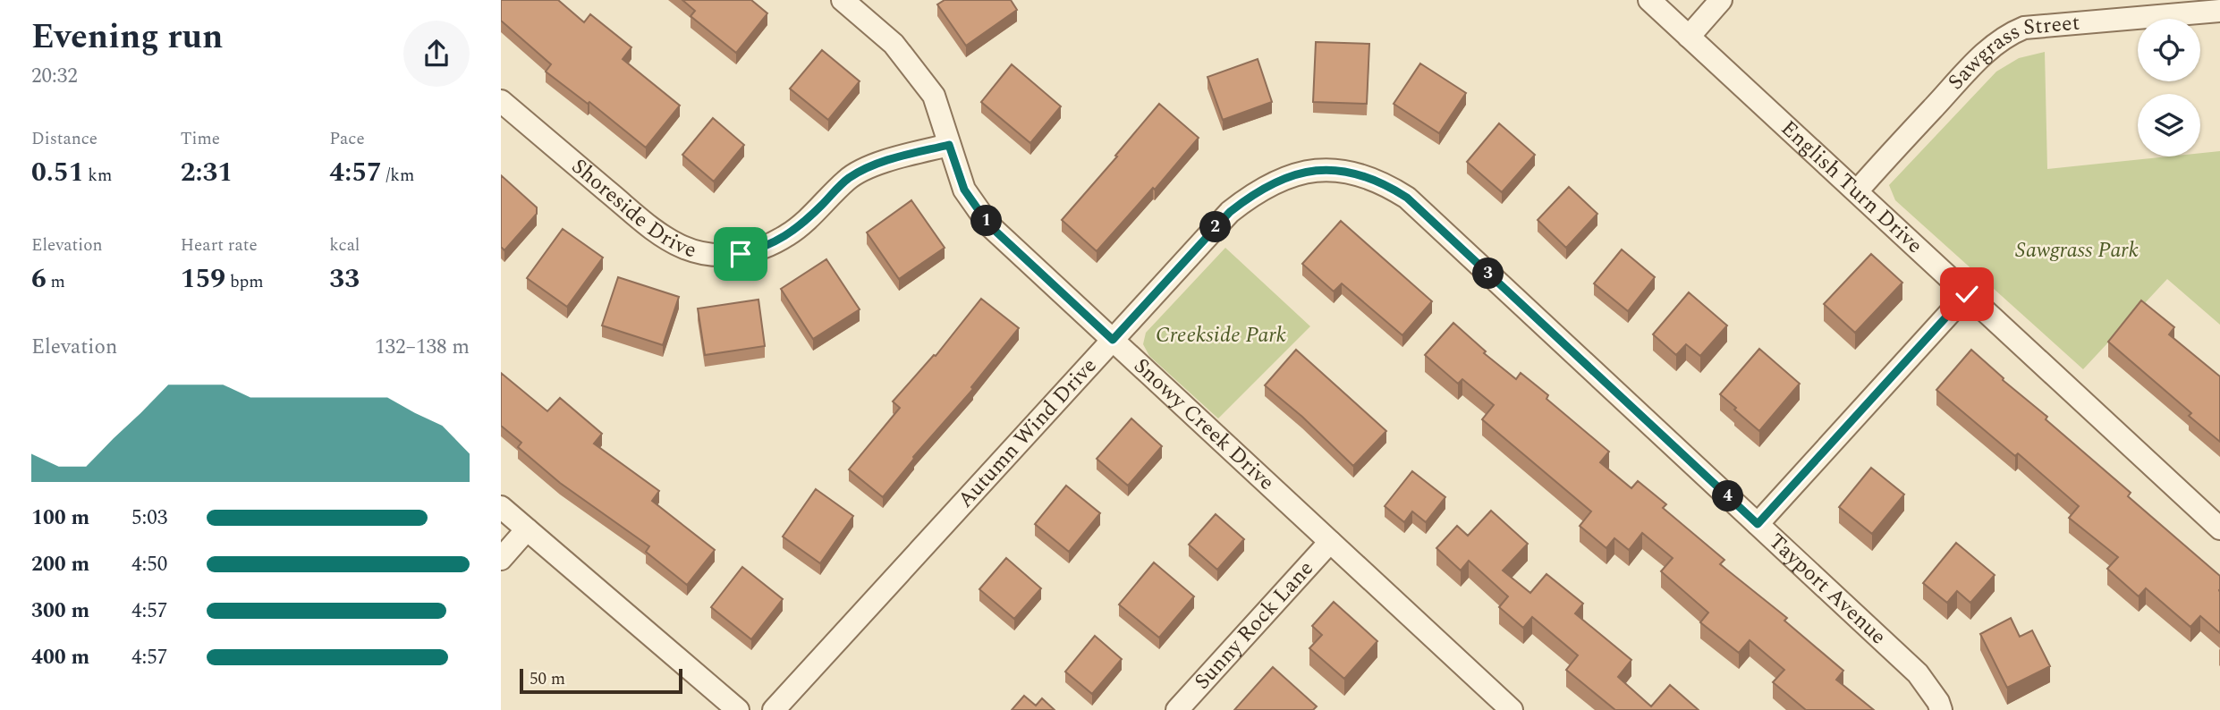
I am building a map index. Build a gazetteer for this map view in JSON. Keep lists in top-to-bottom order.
{
  "streets": {
    "street": [
      "Sawgrass Street",
      "English Turn Drive",
      "Shoreside Drive",
      "Snowy Creek Drive",
      "Autumn Wind Drive",
      "Tayport Avenue",
      "Sunny Rock Lane"
    ]
  },
  "crossings": [
    ["Sawgrass Street", "English Turn Drive"],
    ["Shoreside Drive", "Snowy Creek Drive"],
    ["Snowy Creek Drive", "Autumn Wind Drive"],
    ["Snowy Creek Drive", "Sunny Rock Lane"],
    ["Autumn Wind Drive", "Tayport Avenue"]
  ],
  "parks": ["Sawgrass Park", "Creekside Park"],
  "scale_bar": "50 m",
  "page": {
    "heading": ["Evening run", "20:32"],
    "stats": [
      ["Distance", "0.51 km"],
      ["Time", "2:31"],
      ["Pace", "4:57 /km"],
      ["Elevation", "6 m"],
      ["Heart rate", "159 bpm"],
      ["kcal", "33"]
    ],
    "pins": [
      "1",
      "2",
      "3",
      "4"
    ],
    "chart": ["Elevation", "132–138 m"],
    "list": [
      {
        "name": "100 m",
        "note": "5:03"
      },
      {
        "name": "200 m",
        "note": "4:50"
      },
      {
        "name": "300 m",
        "note": "4:57"
      },
      {
        "name": "400 m",
        "note": "4:57"
      }
    ],
    "scale": "50 m"
  }
}
